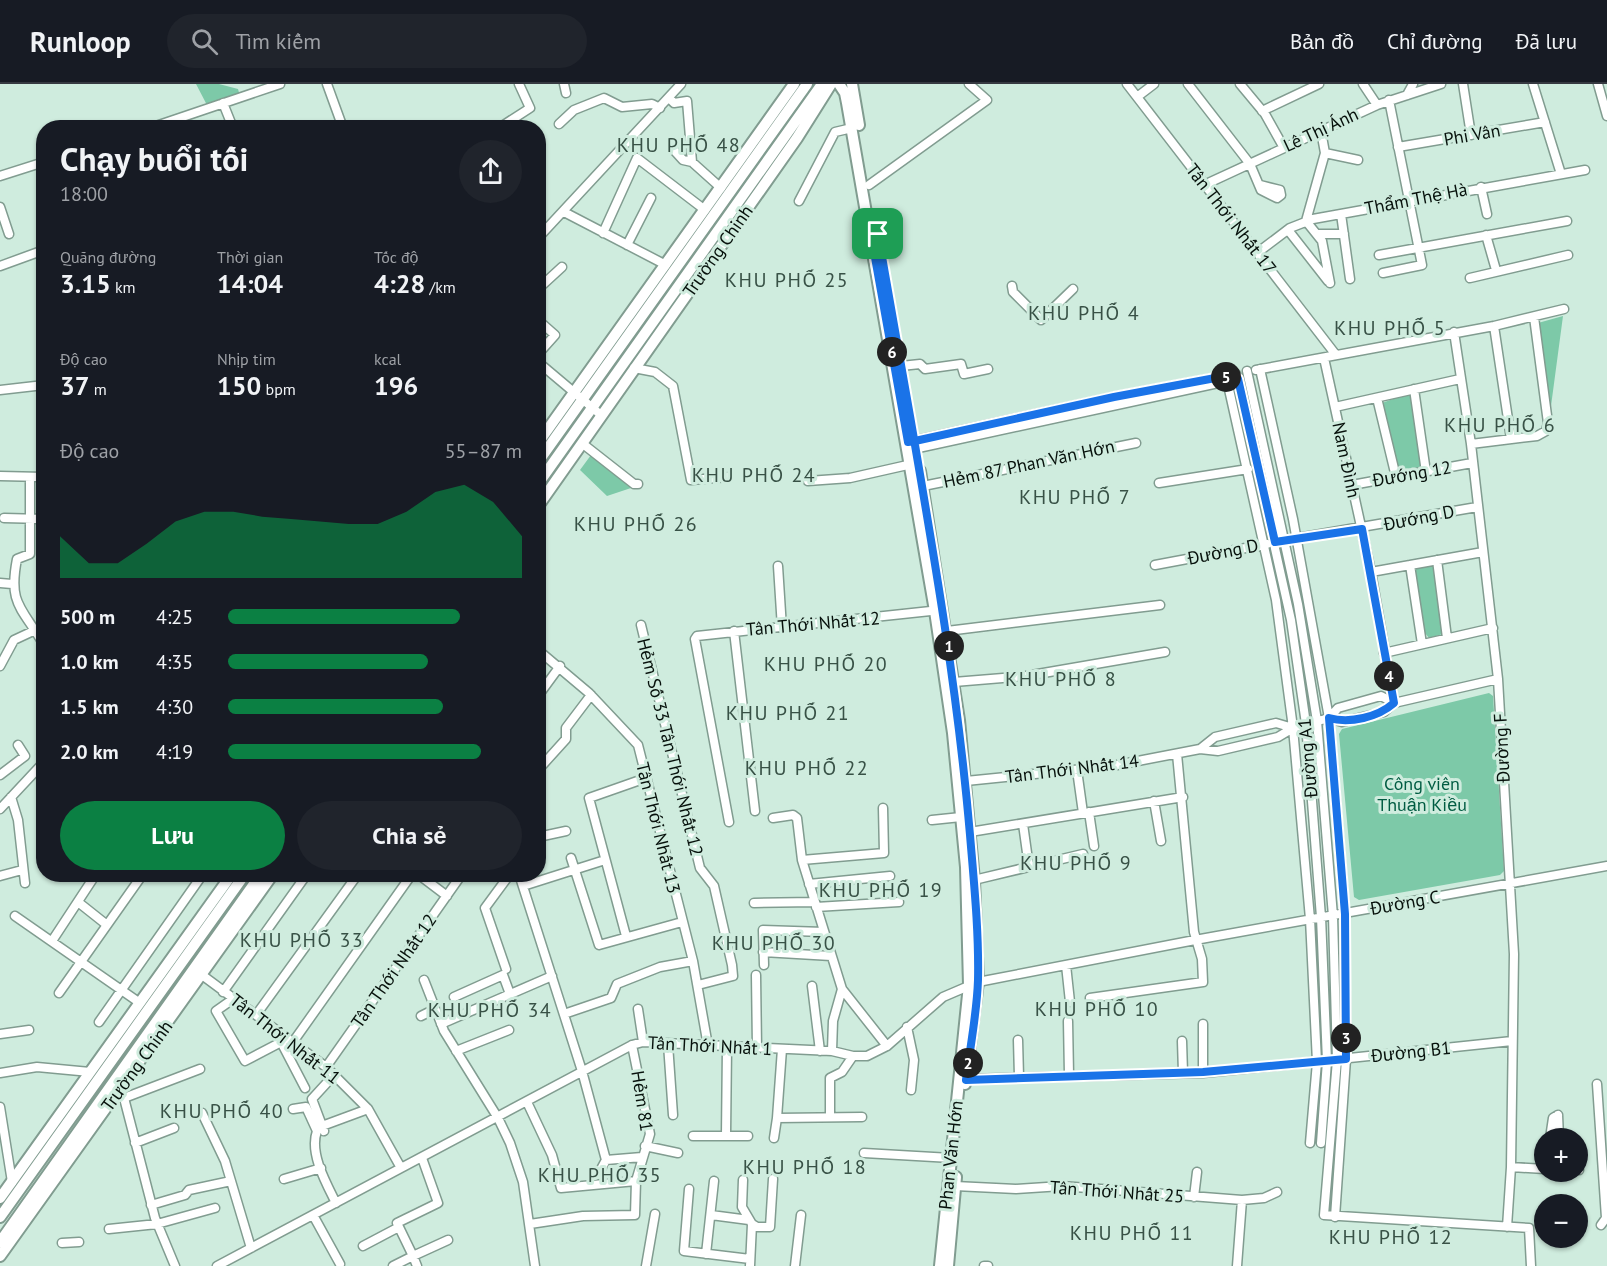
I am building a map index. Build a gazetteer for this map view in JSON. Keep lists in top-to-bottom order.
{
  "streets": {
    "main road": ["Trường Chinh", "Phan Văn Hớn"],
    "street": [
      "Lê Thị Ánh",
      "Phi Vân",
      "Thẩm Thệ Hà",
      "Tân Thới Nhất 17",
      "Nam Đình",
      "Hẻm 87 Phan Văn Hớn",
      "Đướng 12",
      "Đướng D",
      "Đường D",
      "Tân Thới Nhất 12",
      "Hẻm Số 33 Tân Thới Nhất 12",
      "Đường F",
      "Đường A1",
      "Tân Thới Nhất 14",
      "Tân Thới Nhất 13",
      "Đường C",
      "Tân Thới Nhất 11",
      "Tân Thới Nhất 1",
      "Đường B1",
      "Hẻm 81",
      "Tân Thới Nhất 25"
    ]
  },
  "crossings": [
    ["Lê Thị Ánh", "Tân Thới Nhất 17"],
    ["Thẩm Thệ Hà", "Tân Thới Nhất 17"],
    ["Trường Chinh", "Tân Thới Nhất 11"],
    ["Nam Đình", "Đướng 12"],
    ["Nam Đình", "Đướng D"],
    ["Nam Đình", "Đường D"],
    ["Hẻm 87 Phan Văn Hớn", "Phan Văn Hớn"],
    ["Đướng 12", "Đường F"],
    ["Đướng D", "Đường D"],
    ["Đướng D", "Đường F"],
    ["Đường D", "Đường A1"],
    ["Tân Thới Nhất 12", "Tân Thới Nhất 11"],
    ["Tân Thới Nhất 12", "Phan Văn Hớn"],
    ["Hẻm Số 33 Tân Thới Nhất 12", "Tân Thới Nhất 13"],
    ["Đường F", "Đường C"],
    ["Đường F", "Đường B1"],
    ["Đường A1", "Đường C"],
    ["Đường A1", "Đường B1"],
    ["Tân Thới Nhất 14", "Phan Văn Hớn"],
    ["Tân Thới Nhất 13", "Tân Thới Nhất 1"],
    ["Đường C", "Tân Thới Nhất 1"],
    ["Tân Thới Nhất 11", "Tân Thới Nhất 1"],
    ["Tân Thới Nhất 1", "Hẻm 81"],
    ["Tân Thới Nhất 1", "Phan Văn Hớn"],
    ["Đường B1", "Phan Văn Hớn"],
    ["Phan Văn Hớn", "Tân Thới Nhất 25"]
  ],
  "districts": [
    "KHU PHỐ 48",
    "KHU PHỐ 25",
    "KHU PHỐ 4",
    "KHU PHỐ 5",
    "KHU PHỐ 6",
    "KHU PHỐ 24",
    "KHU PHỐ 7",
    "KHU PHỐ 26",
    "KHU PHỐ 20",
    "KHU PHỐ 8",
    "KHU PHỐ 21",
    "KHU PHỐ 22",
    "KHU PHỐ 9",
    "KHU PHỐ 19",
    "KHU PHỐ 33",
    "KHU PHỐ 30",
    "KHU PHỐ 10",
    "KHU PHỐ 34",
    "KHU PHỐ 40",
    "KHU PHỐ 18",
    "KHU PHỐ 35",
    "KHU PHỐ 11",
    "KHU PHỐ 12"
  ],
  "parks": ["Công viên Thuận Kiều"],
  "page": {
    "header": "Runloop",
    "search": "Tìm kiếm",
    "nav": ["Bản đồ", "Chỉ đường", "Đã lưu"],
    "heading": ["Chạy buổi tối", "18:00"],
    "stats": [
      ["Quãng đường", "3.15 km"],
      ["Thời gian", "14:04"],
      ["Tốc độ", "4:28 /km"],
      ["Độ cao", "37 m"],
      ["Nhịp tim", "150 bpm"],
      ["kcal", "196"]
    ],
    "pins": [
      "6",
      "5",
      "1",
      "4",
      "3",
      "2"
    ],
    "chart": ["Độ cao", "55–87 m"],
    "list": [
      {
        "name": "500 m",
        "note": "4:25"
      },
      {
        "name": "1.0 km",
        "note": "4:35"
      },
      {
        "name": "1.5 km",
        "note": "4:30"
      },
      {
        "name": "2.0 km",
        "note": "4:19"
      }
    ],
    "buttons": ["Lưu", "Chia sẻ"],
    "map_buttons": ["+", "−"]
  }
}
